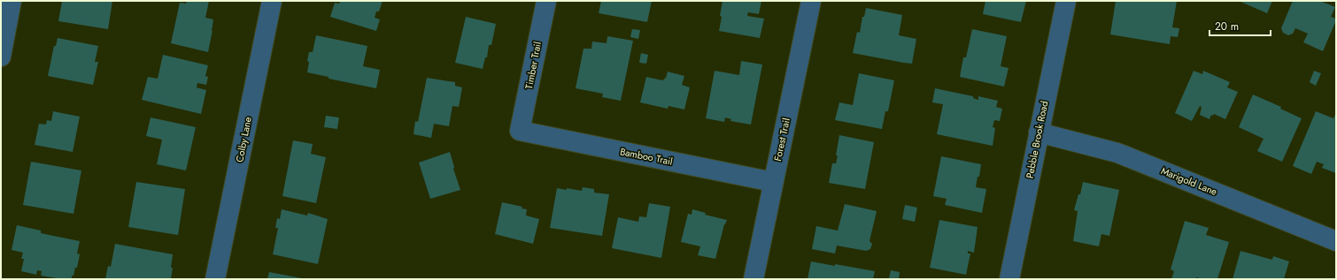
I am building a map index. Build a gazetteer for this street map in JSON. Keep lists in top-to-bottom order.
{
  "streets": {
    "street": [
      "Timber Trail",
      "Colby Lane",
      "Forest Trail",
      "Pebble Brook Road",
      "Bamboo Trail",
      "Marigold Lane"
    ]
  },
  "crossings": [
    ["Timber Trail", "Bamboo Trail"],
    ["Forest Trail", "Bamboo Trail"],
    ["Pebble Brook Road", "Marigold Lane"]
  ],
  "scale_bar": "20 m"
}
